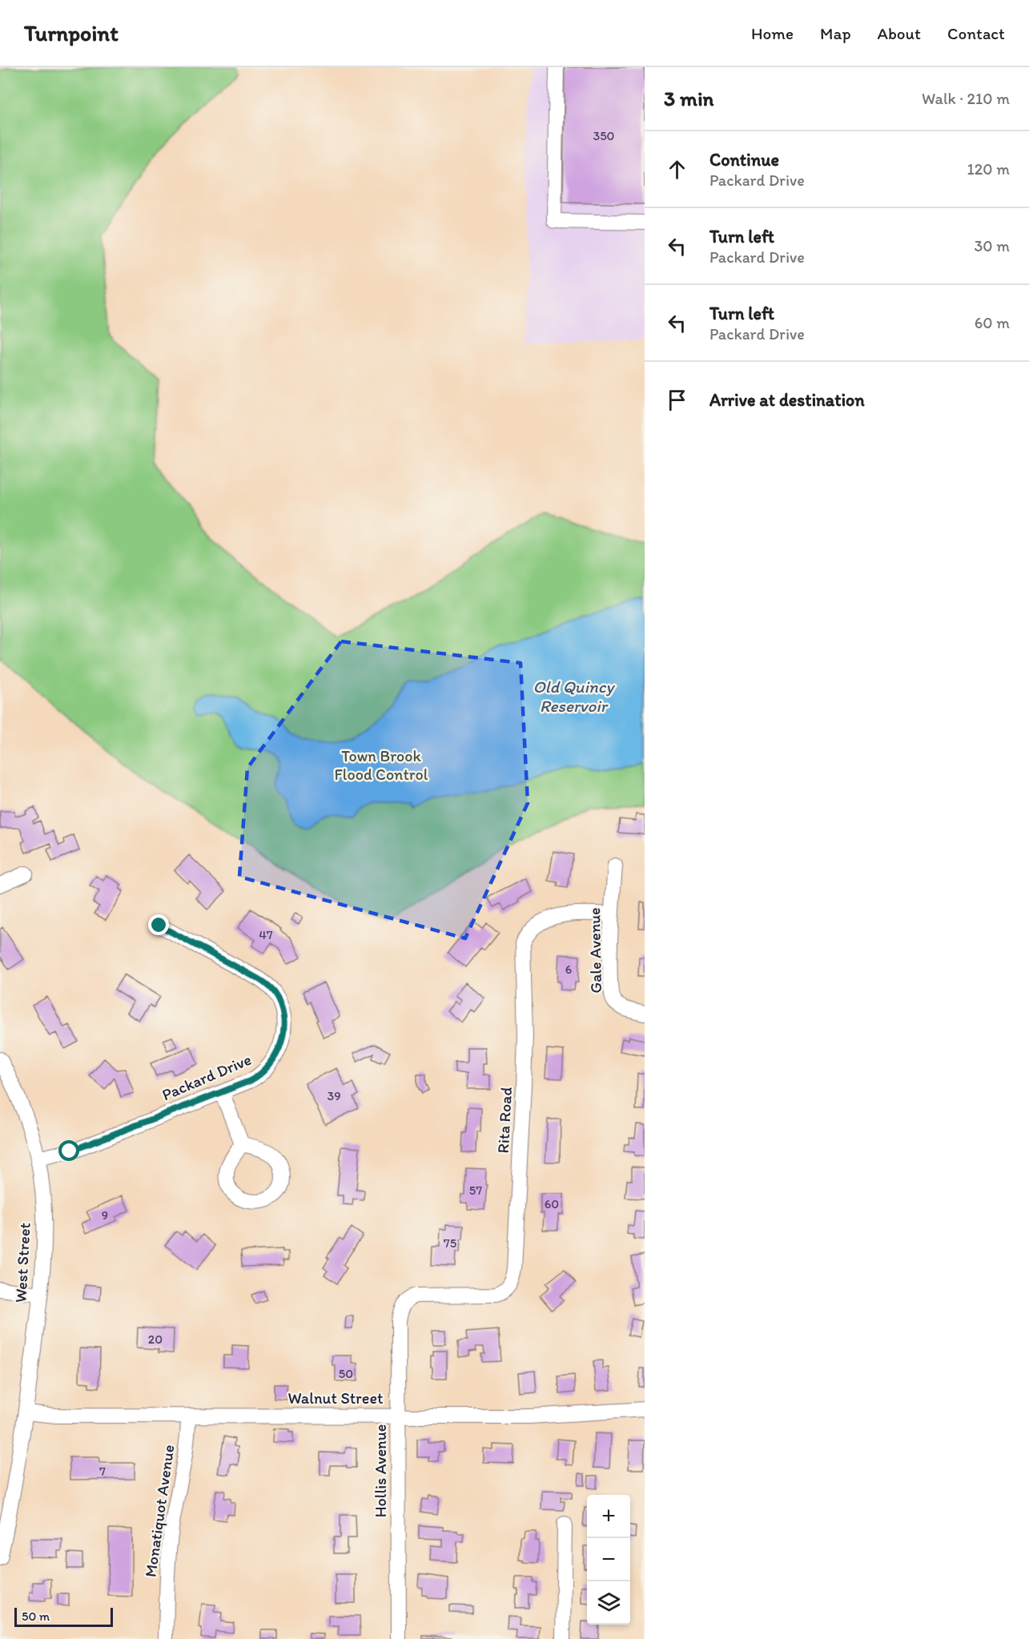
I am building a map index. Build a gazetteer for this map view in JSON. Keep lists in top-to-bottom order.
{
  "streets": {
    "street": [
      "Gale Avenue",
      "Packard Drive",
      "Rita Road",
      "West Street",
      "Walnut Street",
      "Hollis Avenue",
      "Monatiquot Avenue"
    ]
  },
  "crossings": [
    ["Gale Avenue", "Rita Road"],
    ["Packard Drive", "West Street"],
    ["Rita Road", "Hollis Avenue"],
    ["West Street", "Walnut Street"],
    ["Walnut Street", "Hollis Avenue"],
    ["Walnut Street", "Monatiquot Avenue"]
  ],
  "water": ["Old Quincy Reservoir"],
  "parks": ["Town Brook Flood Control"],
  "house_numbers": [
    "350",
    "47",
    "6",
    "39",
    "57",
    "60",
    "9",
    "75",
    "20",
    "50",
    "7"
  ],
  "scale_bar": "50 m",
  "page": {
    "header": "Turnpoint",
    "nav": [
      "Home",
      "Map",
      "About",
      "Contact"
    ],
    "heading": ["3 min", "Walk · 210 m"],
    "list": [
      ["Continue", "Packard Drive", "120 m"],
      ["Turn left", "Packard Drive", "30 m"],
      ["Turn left", "Packard Drive", "60 m"],
      "Arrive at destination"
    ],
    "map_buttons": ["+", "−"],
    "scale": "50 m"
  }
}
